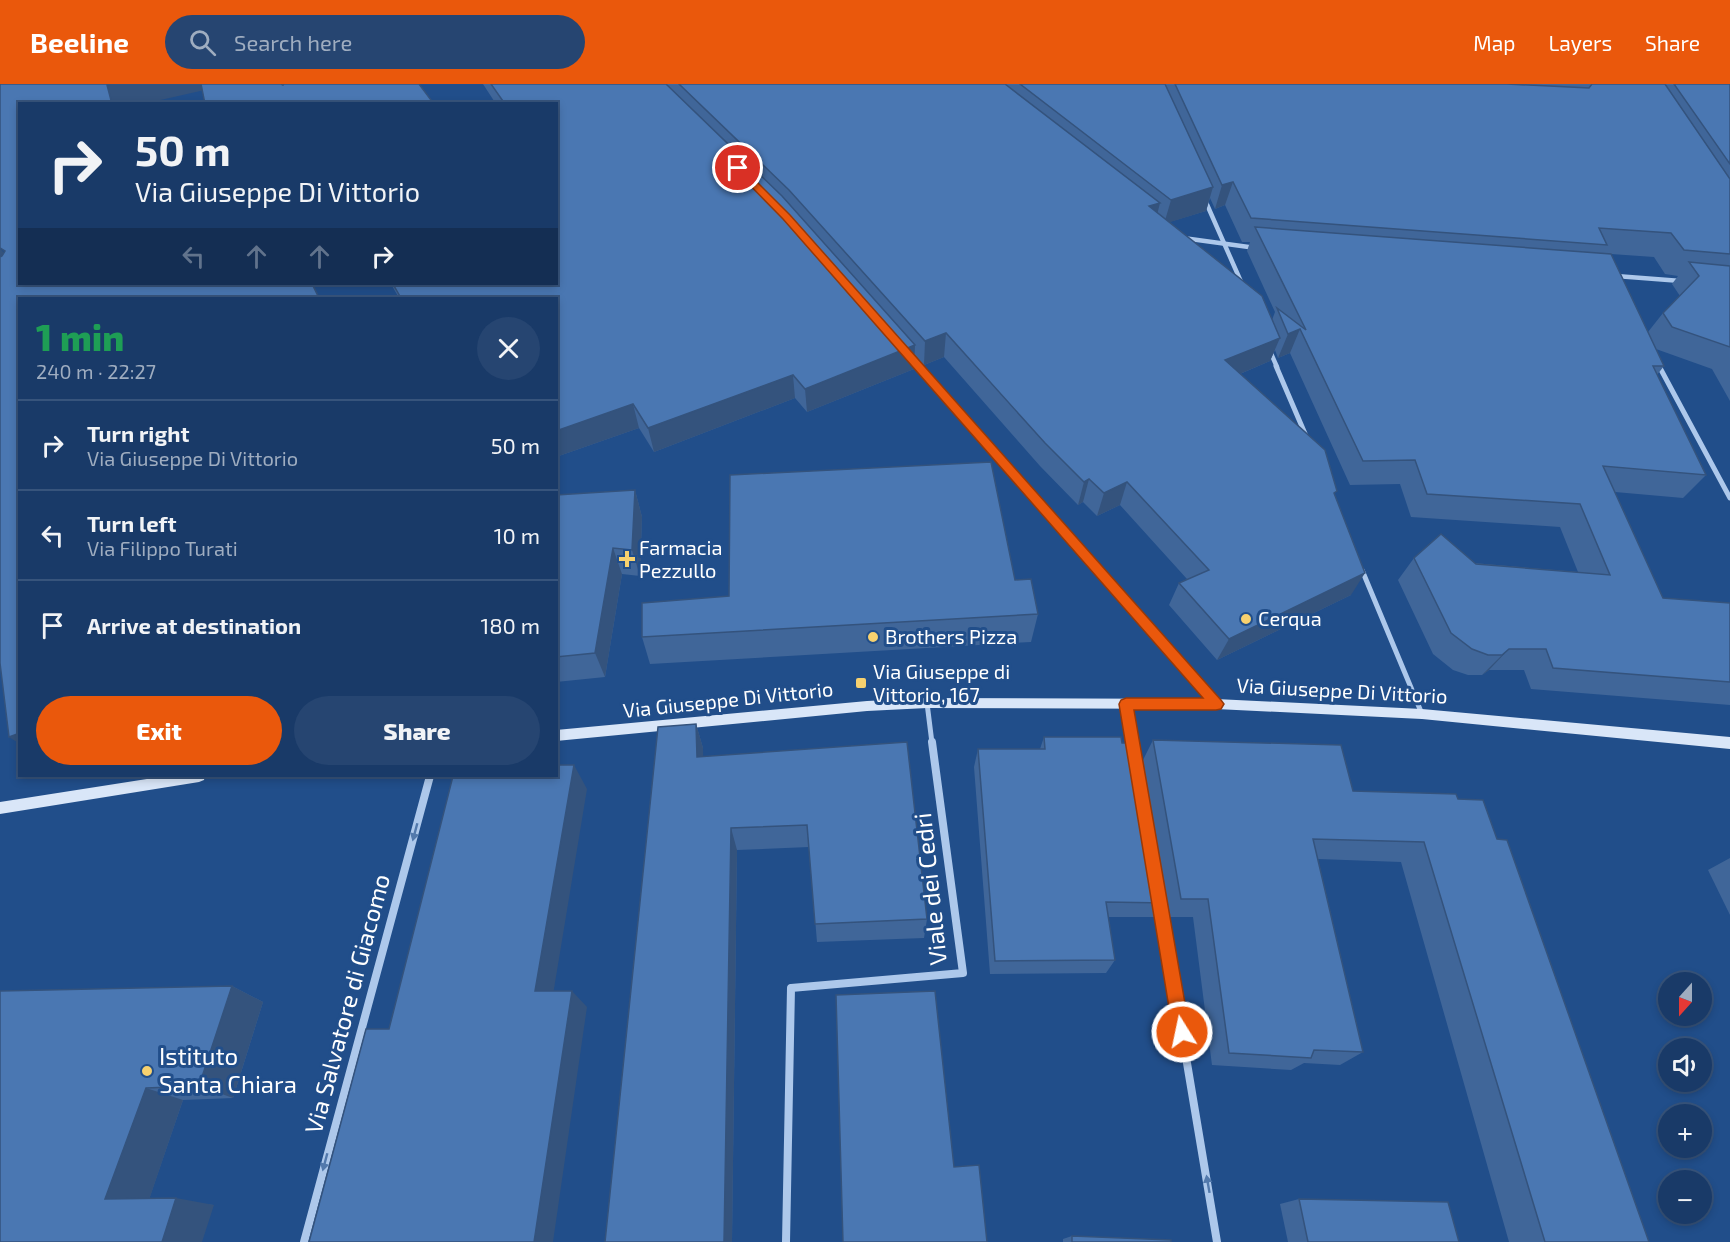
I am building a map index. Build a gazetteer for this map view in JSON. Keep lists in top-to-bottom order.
{
  "streets": {
    "street": ["Via Giuseppe Di Vittorio", "Viale dei Cedri", "Via Salvatore di Giacomo"]
  },
  "crossings": [
    ["Via Giuseppe Di Vittorio", "Viale dei Cedri"]
  ],
  "one_way": ["Via Salvatore di Giacomo"],
  "places": {
    "health": ["Farmacia Pezzullo"],
    "other": ["Cerqua", "Brothers Pizza", "Istituto Santa Chiara"],
    "transit": ["Via Giuseppe di Vittorio, 167"]
  },
  "north": "bottom",
  "page": {
    "header": "Beeline",
    "search": "Search here",
    "nav": ["Map", "Layers", "Share"],
    "turn": ["50 m", "Via Giuseppe Di Vittorio"],
    "heading": ["1 min", "240 m · 22:27"],
    "list": [
      {
        "name": "Turn right",
        "note": "Via Giuseppe Di Vittorio",
        "value": "50 m"
      },
      {
        "name": "Turn left",
        "note": "Via Filippo Turati",
        "value": "10 m"
      },
      {
        "name": "Arrive at destination",
        "value": "180 m"
      }
    ],
    "buttons": ["Exit", "Share"],
    "map_buttons": ["+", "−"]
  }
}
